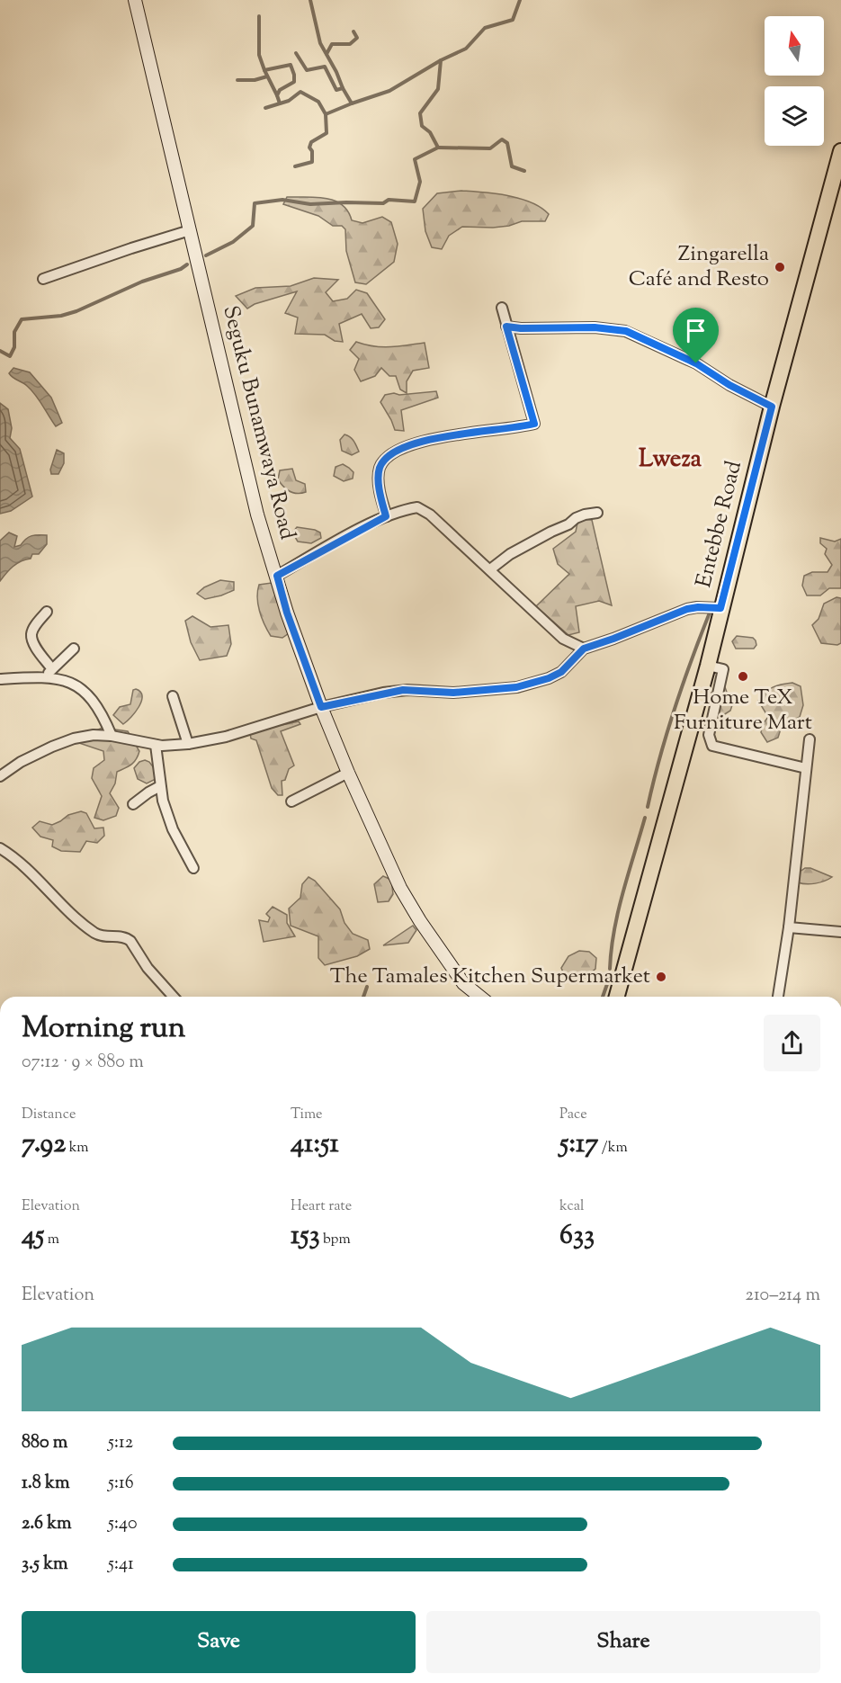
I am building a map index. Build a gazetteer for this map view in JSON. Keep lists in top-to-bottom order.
{
  "streets": {
    "main road": ["Seguku Bunamwaya Road", "Entebbe Road"]
  },
  "districts": ["Lweza"],
  "places": ["Zingarella Café and Resto", "Home TeX Furniture Mart", "The Tamales Kitchen Supermarket"],
  "north": "top",
  "page": {
    "heading": ["Morning run", "07:12 · 9 × 880 m"],
    "stats": [
      ["Distance", "7.92 km"],
      ["Time", "41:51"],
      ["Pace", "5:17 /km"],
      ["Elevation", "45 m"],
      ["Heart rate", "153 bpm"],
      ["kcal", "633"]
    ],
    "chart": ["Elevation", "210–214 m"],
    "list": [
      {
        "name": "880 m",
        "note": "5:12"
      },
      {
        "name": "1.8 km",
        "note": "5:16"
      },
      {
        "name": "2.6 km",
        "note": "5:40"
      },
      {
        "name": "3.5 km",
        "note": "5:41"
      }
    ],
    "buttons": ["Save", "Share"]
  }
}
